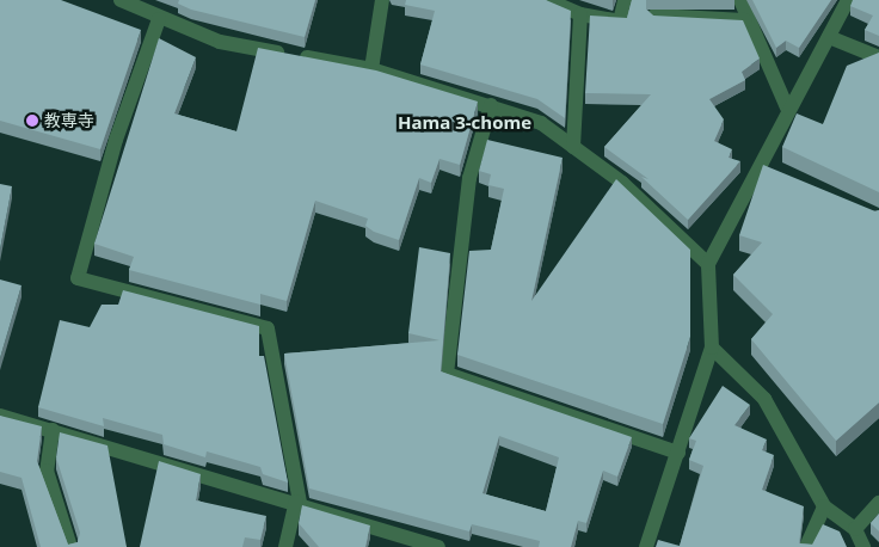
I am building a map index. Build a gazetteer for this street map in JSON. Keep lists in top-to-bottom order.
{
  "districts": ["Hama 3-chome"],
  "places": ["教専寺"]
}
